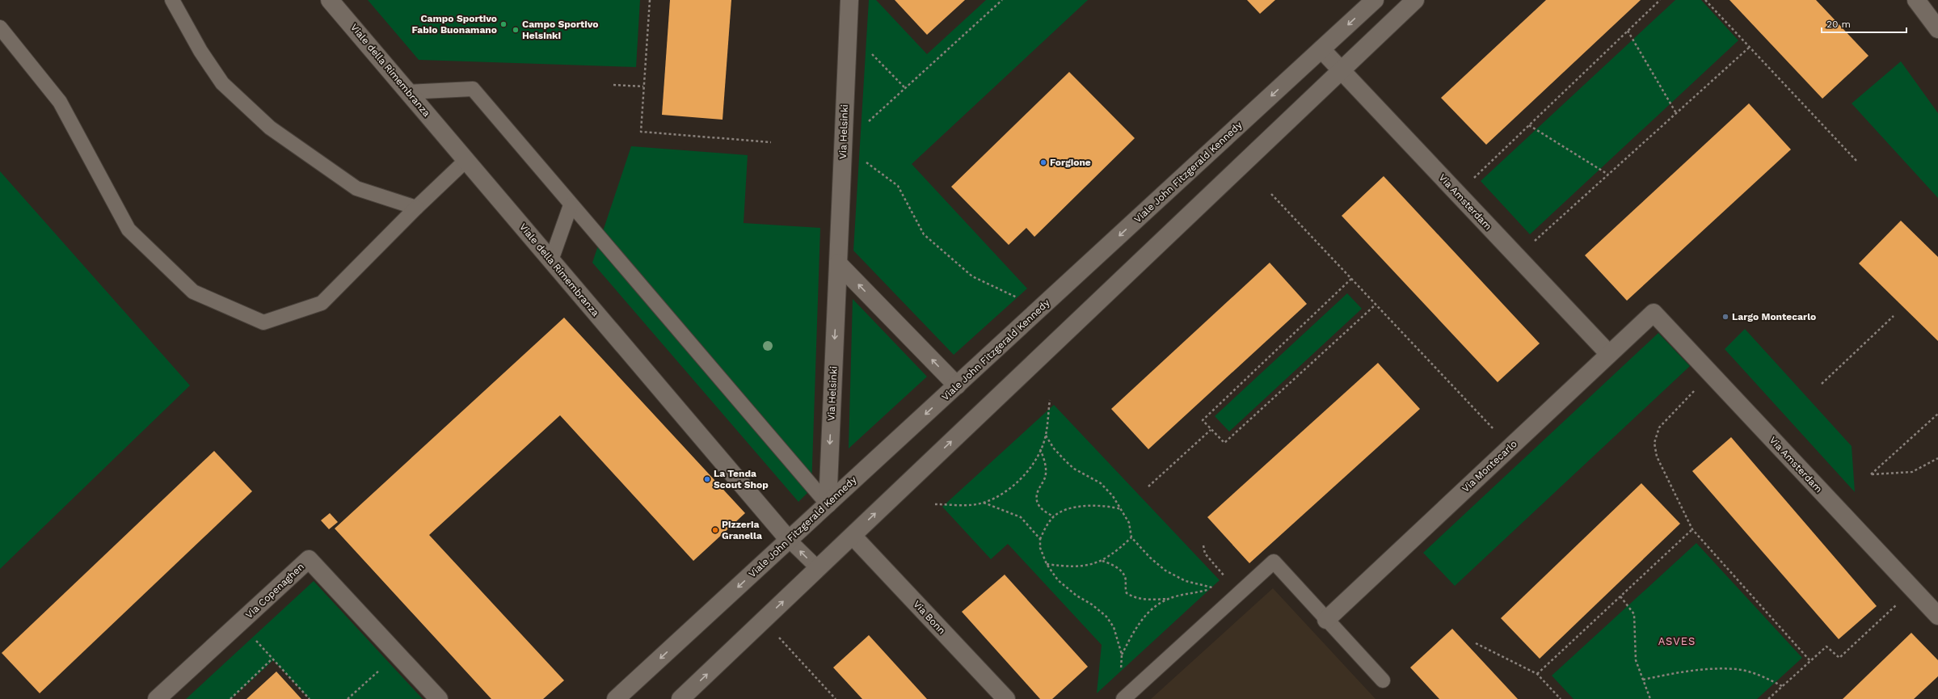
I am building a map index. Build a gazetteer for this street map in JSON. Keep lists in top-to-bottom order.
{
  "streets": {
    "street": [
      "Viale della Rimembranza",
      "Via Helsinki",
      "Viale John Fitzgerald Kennedy",
      "Via Amsterdam",
      "Via Montecarlo",
      "Via Copenaghen",
      "Via Bonn"
    ]
  },
  "crossings": [
    ["Viale della Rimembranza", "Viale John Fitzgerald Kennedy"],
    ["Via Helsinki", "Viale John Fitzgerald Kennedy"],
    ["Viale John Fitzgerald Kennedy", "Via Amsterdam"],
    ["Via Amsterdam", "Via Montecarlo"]
  ],
  "one_way": ["Via Helsinki"],
  "districts": ["ASVES"],
  "places": [
    "Campo Sportivo Fabio Buonamano",
    "Campo Sportivo Helsinki",
    "Forgione",
    "Largo Montecarlo",
    "La Tenda Scout Shop",
    "Pizzeria Granella"
  ],
  "scale_bar": "20 m"
}
